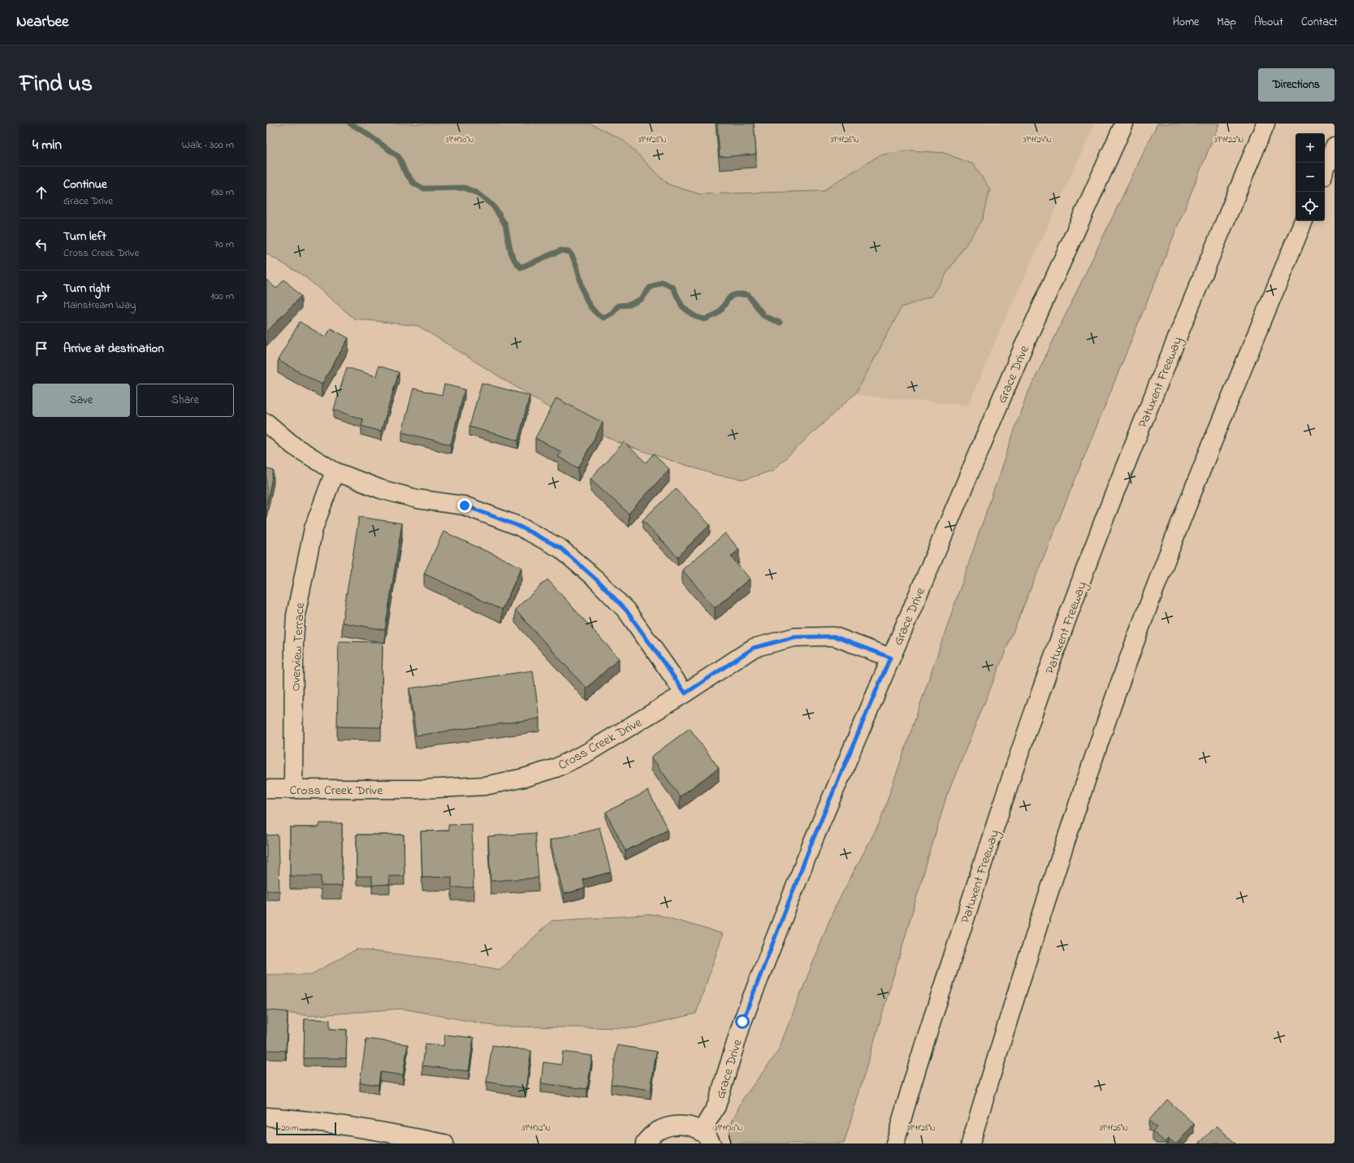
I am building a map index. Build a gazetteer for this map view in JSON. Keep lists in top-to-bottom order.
{
  "streets": {
    "main road": [
      "Grace Drive",
      "Patuxent Freeway",
      "Overview Terrace",
      "Cross Creek Drive"
    ]
  },
  "crossings": [
    ["Grace Drive", "Cross Creek Drive"],
    ["Overview Terrace", "Cross Creek Drive"]
  ],
  "scale_bar": "20 m",
  "page": {
    "header": "Nearbee",
    "nav": [
      "Home",
      "Map",
      "About",
      "Contact"
    ],
    "title": "Find us",
    "buttons": [
      "Directions",
      ["Save", "Share"]
    ],
    "heading": ["4 min", "Walk · 300 m"],
    "map_buttons": ["+", "−"],
    "list": [
      ["Continue", "Grace Drive", "130 m"],
      ["Turn left", "Cross Creek Drive", "70 m"],
      ["Turn right", "Mainstream Way", "100 m"],
      "Arrive at destination"
    ],
    "scale": "20 m"
  },
  "coordinates": [
    "39°11'22\"N",
    "39°11'30\"N",
    "39°11'28\"N",
    "39°11'26\"N",
    "39°11'24\"N",
    "39°11'32\"N"
  ]
}
